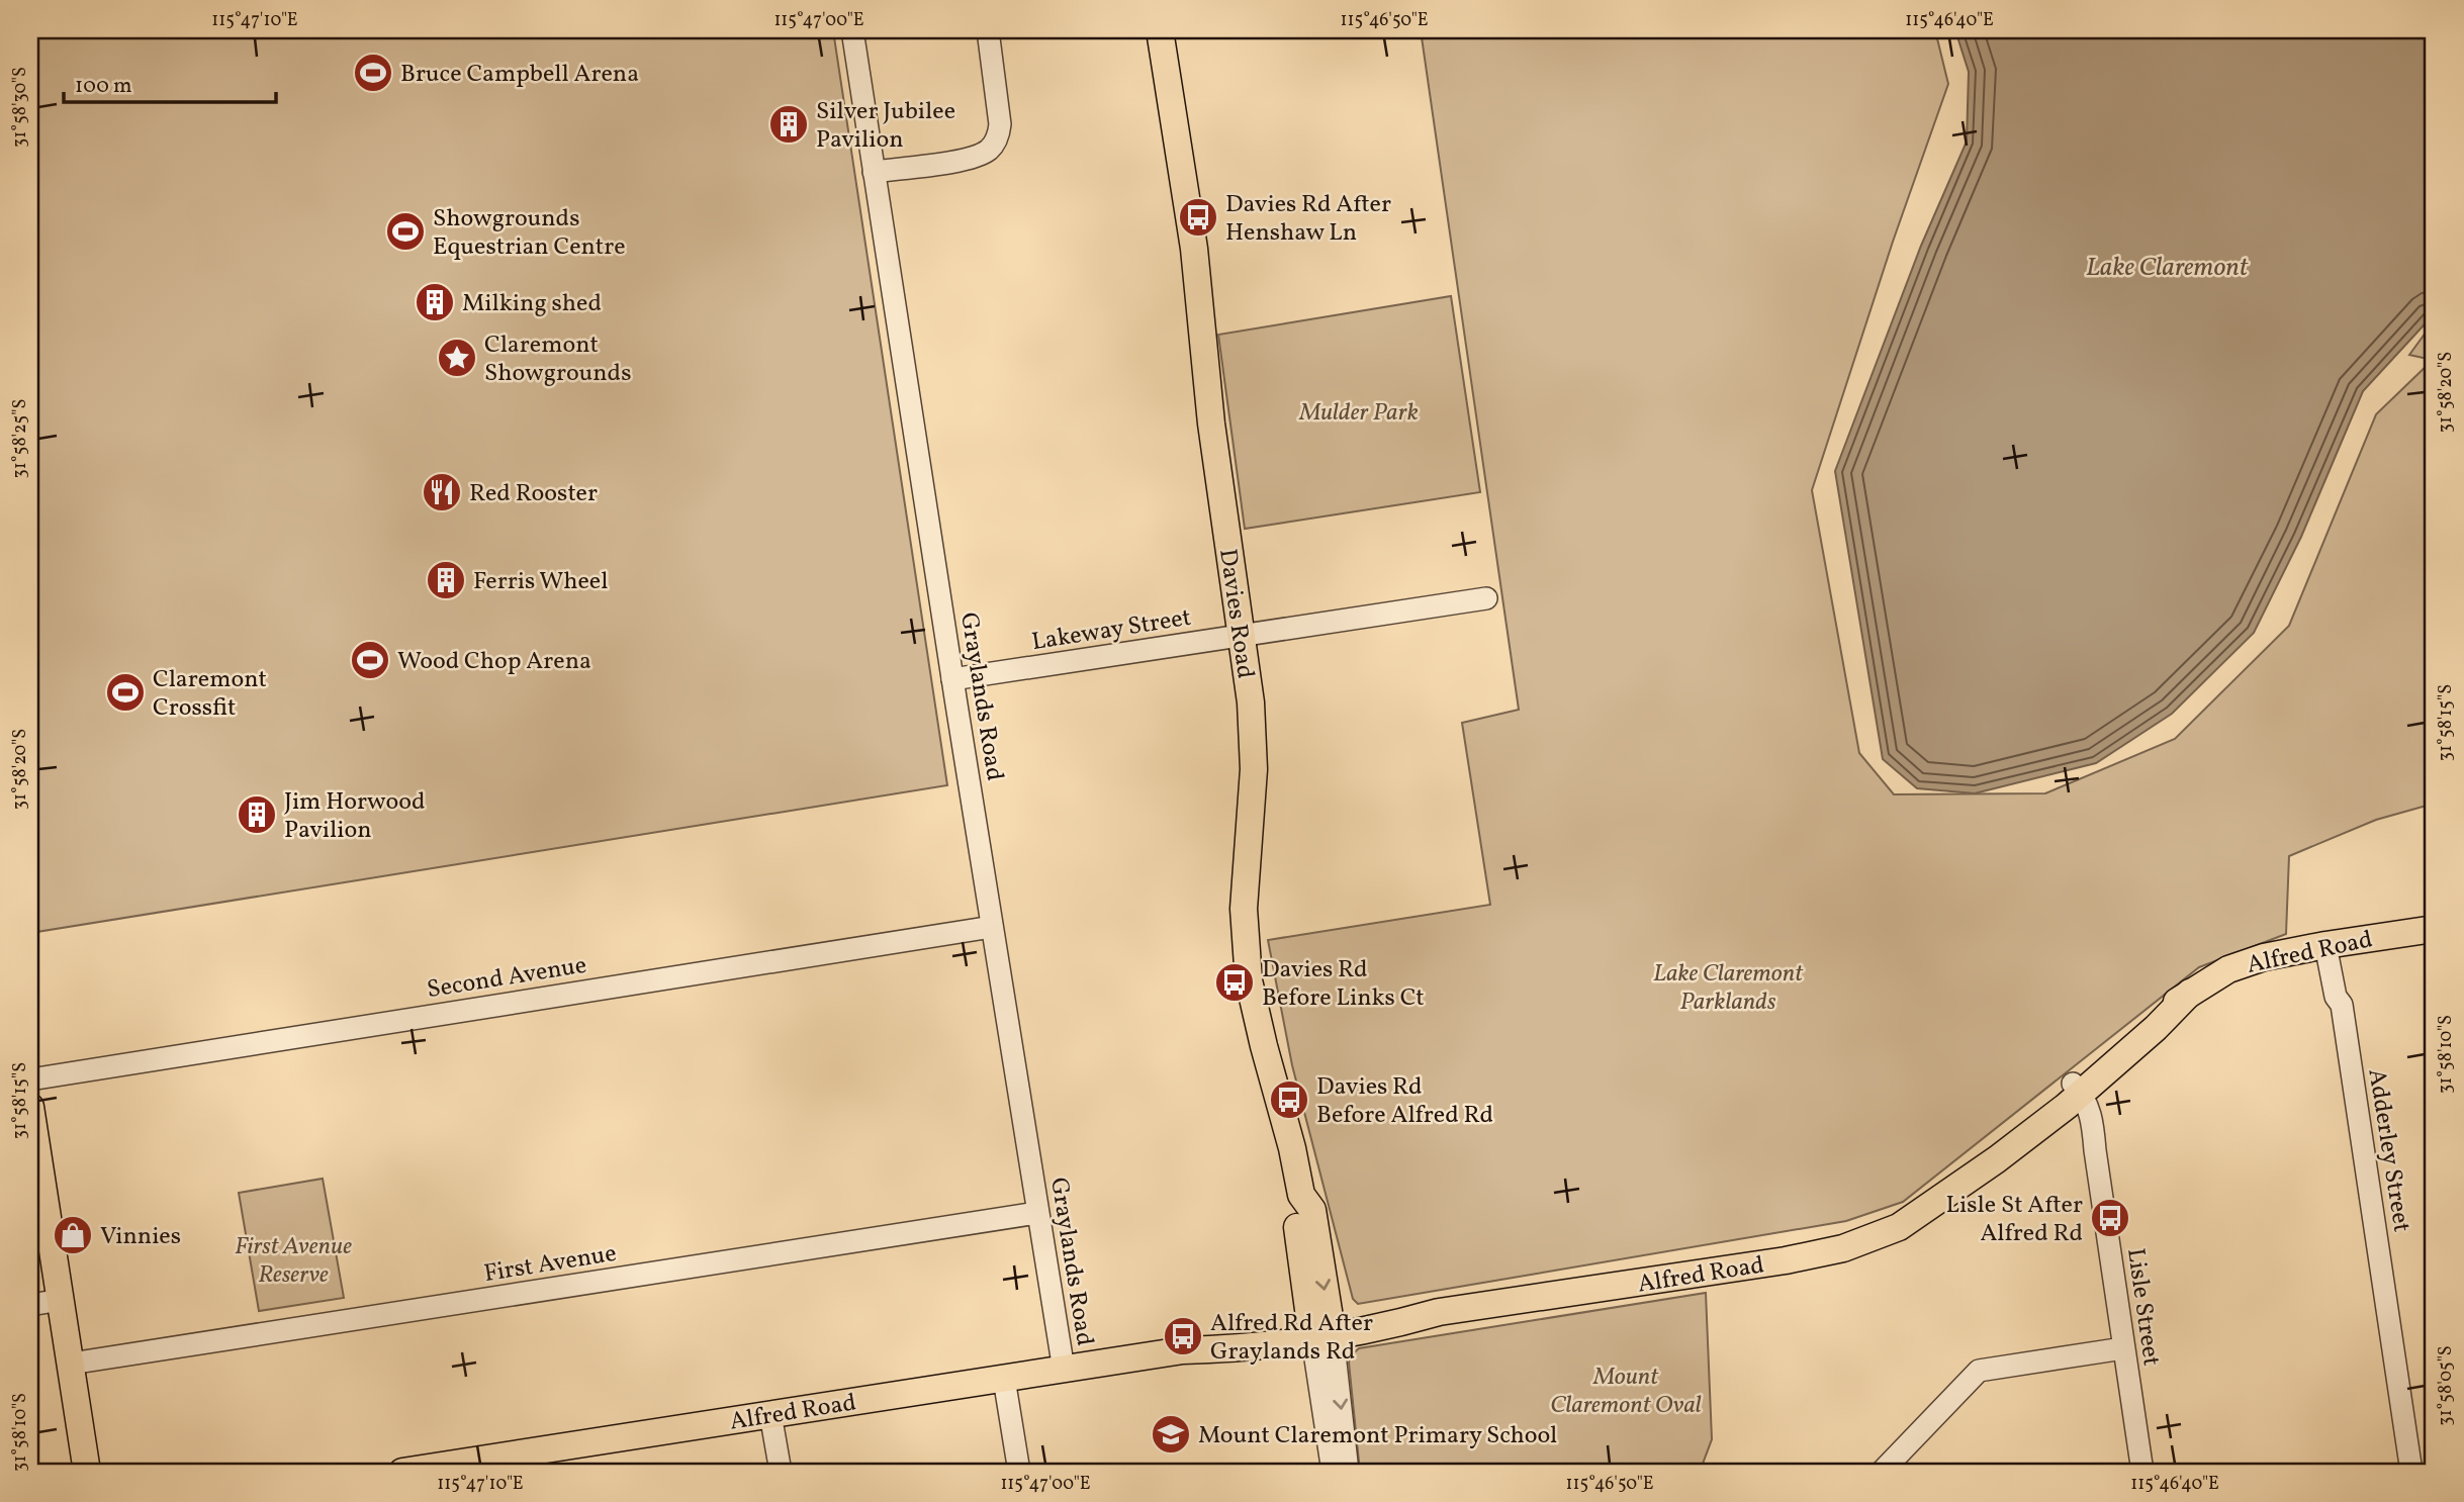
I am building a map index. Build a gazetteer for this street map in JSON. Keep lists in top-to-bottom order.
{
  "streets": {
    "main road": ["Davies Road", "Alfred Road"],
    "street": [
      "Lakeway Street",
      "Graylands Road",
      "Second Avenue",
      "Adderley Street",
      "First Avenue",
      "Lisle Street"
    ]
  },
  "crossings": [
    ["Davies Road", "Lakeway Street"],
    ["Davies Road", "Alfred Road"],
    ["Lakeway Street", "Graylands Road"],
    ["Graylands Road", "Alfred Road"],
    ["Graylands Road", "Second Avenue"],
    ["Graylands Road", "First Avenue"],
    ["Alfred Road", "Adderley Street"],
    ["Alfred Road", "Lisle Street"]
  ],
  "water": ["Lake Claremont"],
  "parks": [
    "Mulder Park",
    "Lake Claremont Parklands",
    "First Avenue Reserve",
    "Mount Claremont Oval"
  ],
  "places": {
    "sports": [
      "Bruce Campbell Arena",
      "Showgrounds Equestrian Centre",
      "Wood Chop Arena",
      "Claremont Crossfit"
    ],
    "building": [
      "Silver Jubilee Pavilion",
      "Milking shed",
      "Ferris Wheel",
      "Jim Horwood Pavilion"
    ],
    "bus stop": [
      "Davies Rd After Henshaw Ln",
      "Davies Rd Before Links Ct",
      "Davies Rd Before Alfred Rd",
      "Lisle St After Alfred Rd",
      "Alfred Rd After Graylands Rd"
    ],
    "place": ["Claremont Showgrounds"],
    "restaurant": ["Red Rooster"],
    "shop": ["Vinnies"],
    "school or university": ["Mount Claremont Primary School"]
  },
  "scale_bar": "100 m",
  "coordinates": [
    "115°47'10\"E",
    "115°47'00\"E",
    "115°46'50\"E",
    "115°46'40\"E",
    "31°58'30\"S",
    "31°58'20\"S",
    "31°58'25\"S",
    "31°58'15\"S",
    "31°58'10\"S",
    "31°58'05\"S"
  ]
}
